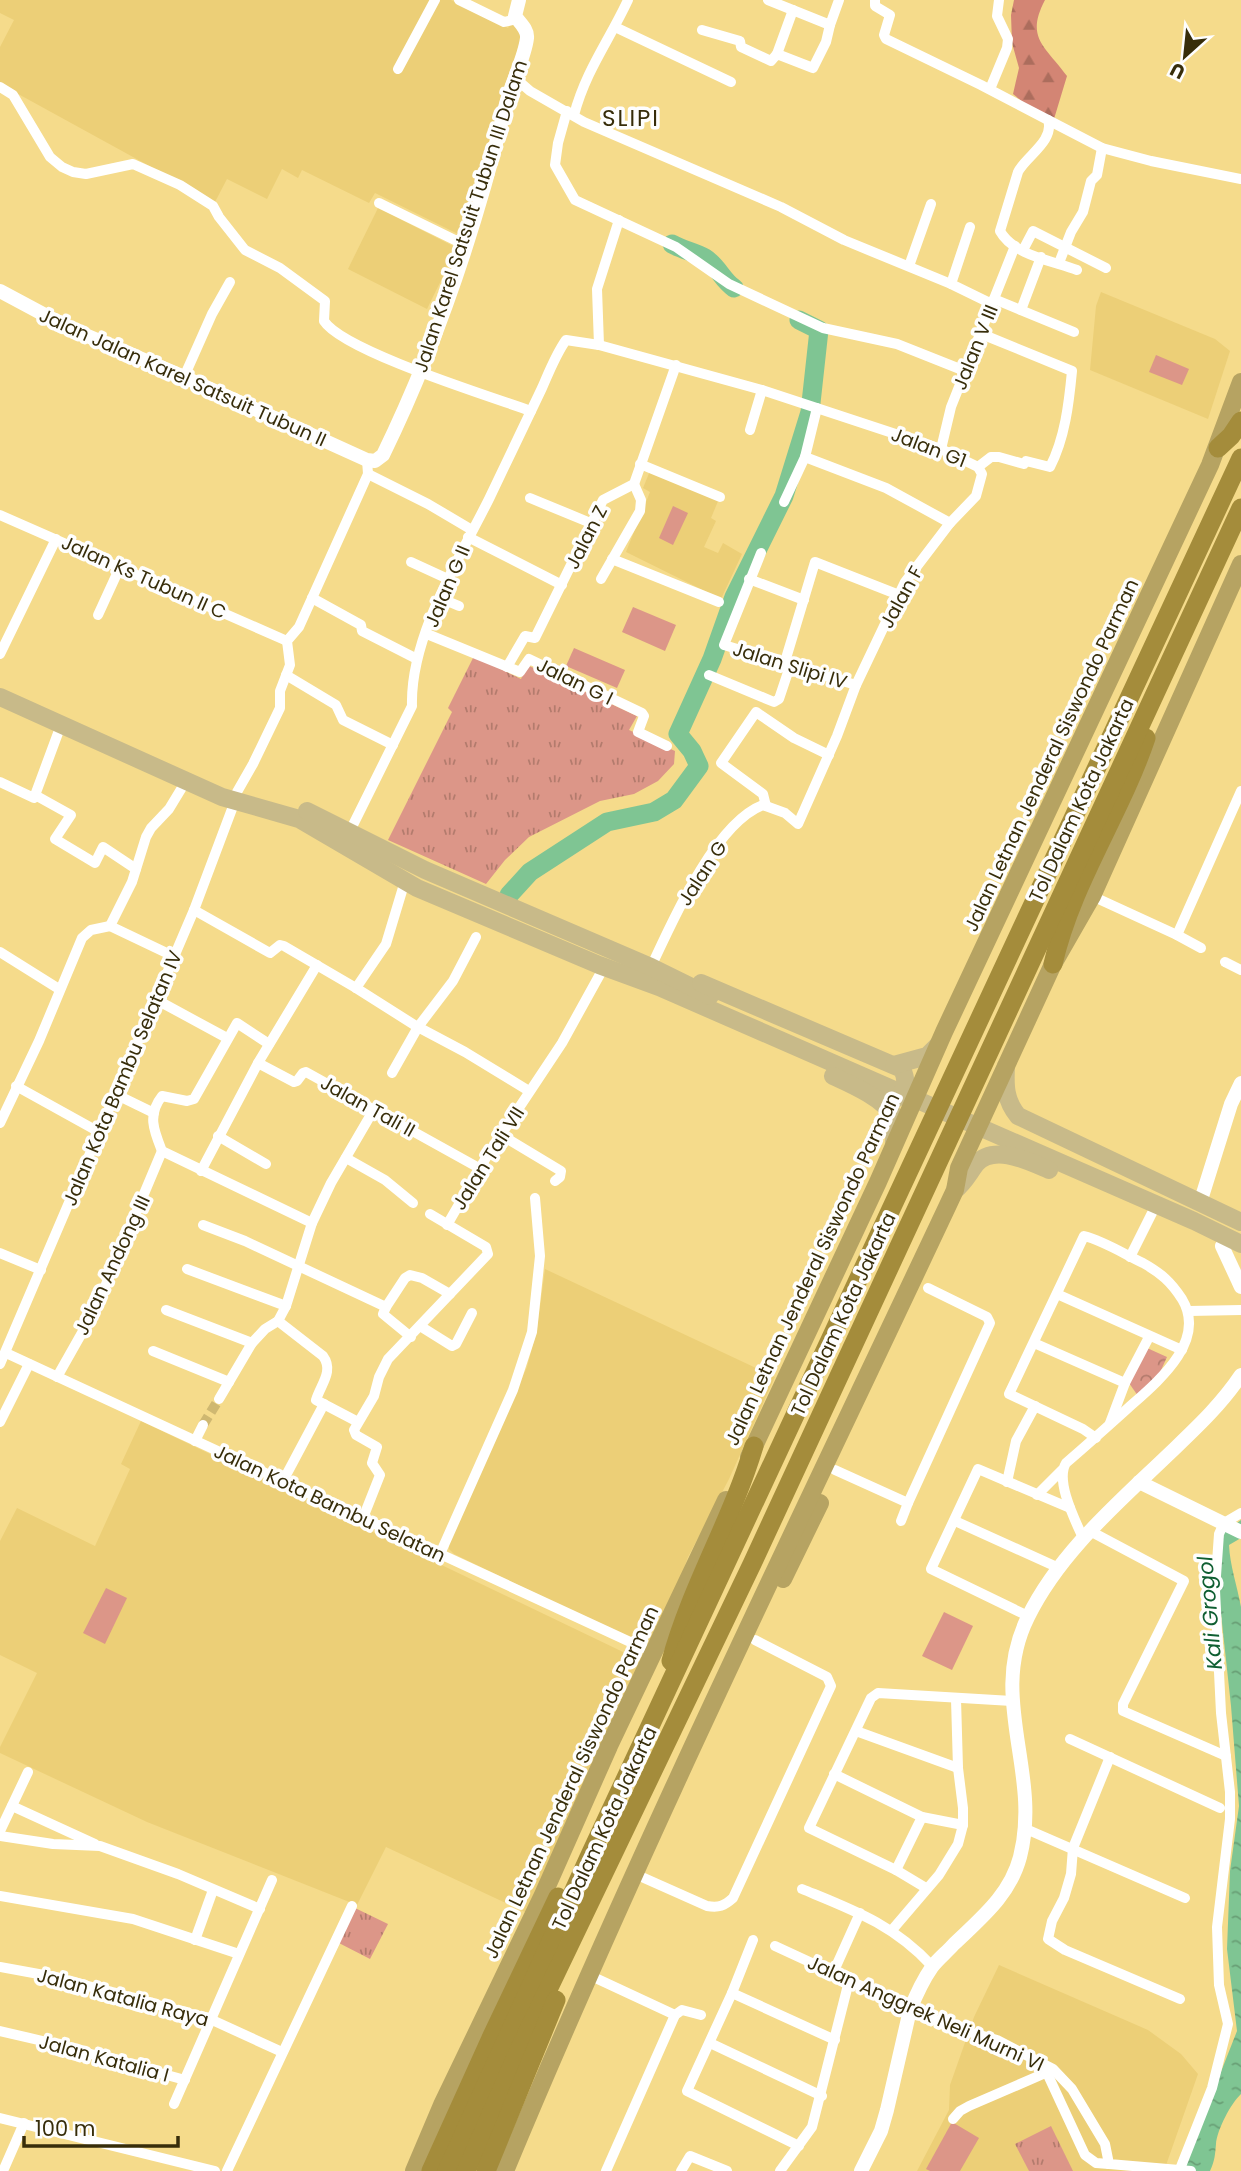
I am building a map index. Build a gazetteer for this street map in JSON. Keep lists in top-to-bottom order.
{
  "streets": {
    "highway": ["Jalan Letnan Jenderal Siswondo Parman", "Tol Dalam Kota Jakarta"],
    "street": [
      "Jalan Karel Satsuit Tubun III Dalam",
      "Jalan V III",
      "Jalan Jalan Karel Satsuit Tubun II",
      "Jalan G1",
      "Jalan Z",
      "Jalan Ks Tubun II C",
      "Jalan G II",
      "Jalan F",
      "Jalan Slipi IV",
      "Jalan G I",
      "Jalan G",
      "Jalan Kota Bambu Selatan IV",
      "Jalan Tali II",
      "Jalan Tali VII",
      "Jalan Andong III",
      "Jalan Kota Bambu Selatan",
      "Jalan Katalia Raya",
      "Jalan Anggrek Neli Murni VI",
      "Jalan Katalia I"
    ]
  },
  "crossings": [
    ["Jalan Karel Satsuit Tubun III Dalam", "Jalan Jalan Karel Satsuit Tubun II"],
    ["Jalan V III", "Jalan G1"],
    ["Jalan G1", "Jalan F"],
    ["Jalan Z", "Jalan G I"],
    ["Jalan Ks Tubun II C", "Jalan Kota Bambu Selatan IV"],
    ["Jalan G II", "Jalan G I"],
    ["Jalan F", "Jalan Slipi IV"],
    ["Jalan F", "Jalan G"],
    ["Jalan Letnan Jenderal Siswondo Parman", "Jalan Kota Bambu Selatan"],
    ["Jalan Kota Bambu Selatan IV", "Jalan Kota Bambu Selatan"],
    ["Jalan Tali II", "Jalan Tali VII"],
    ["Jalan Andong III", "Jalan Kota Bambu Selatan"],
    ["Jalan Katalia Raya", "Jalan Katalia I"]
  ],
  "districts": ["SLIPI"],
  "water": ["Kali Grogol"],
  "scale_bar": "100 m",
  "north": "bottom left"
}
